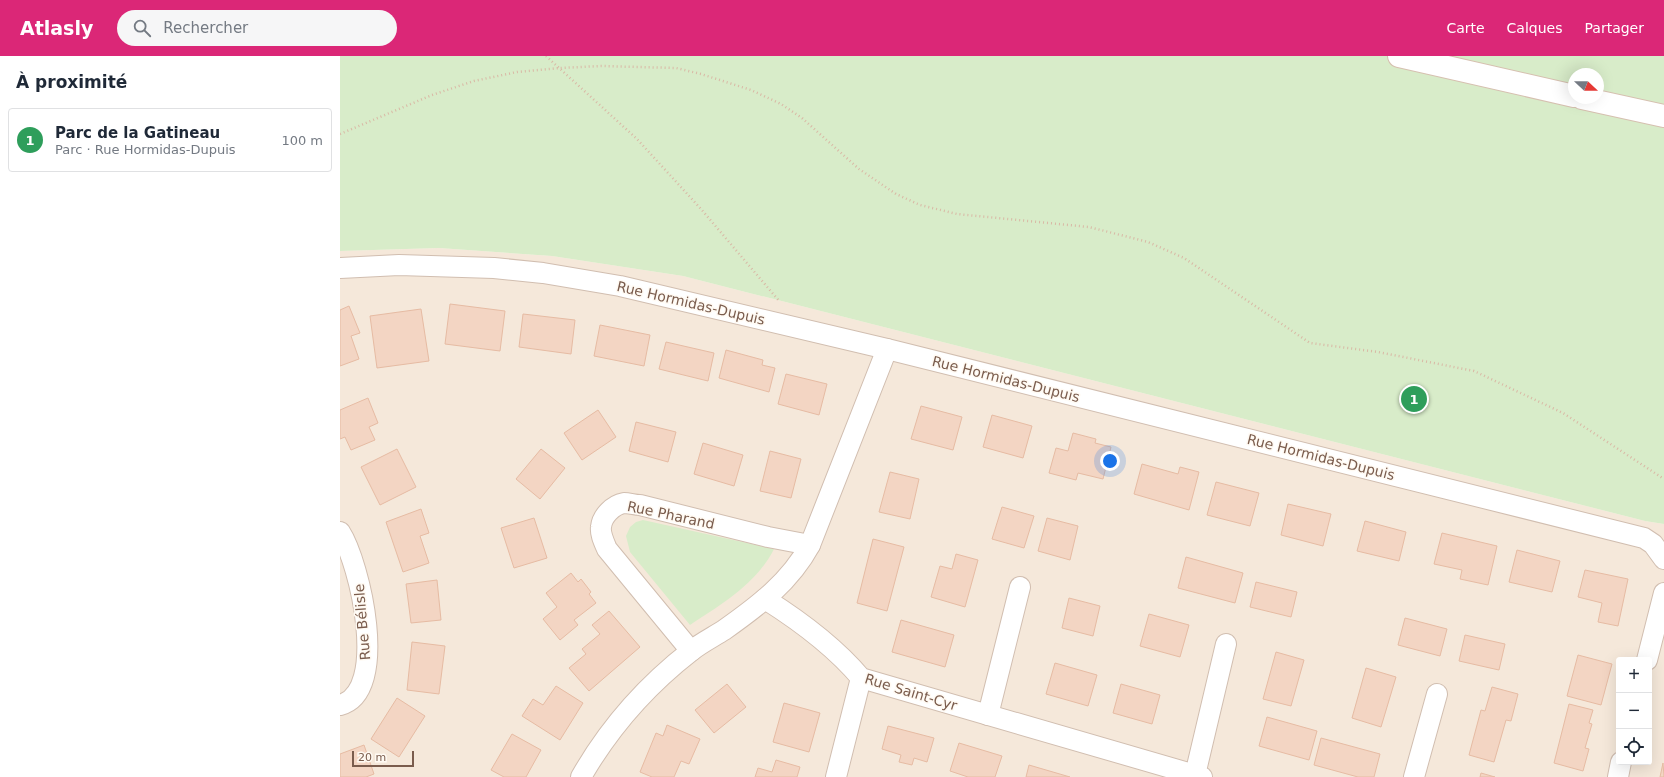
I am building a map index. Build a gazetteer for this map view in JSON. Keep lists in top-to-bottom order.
{
  "streets": {
    "street": [
      "Rue Hormidas-Dupuis",
      "Rue Pharand",
      "Rue Bélisle",
      "Rue Saint-Cyr"
    ]
  },
  "scale_bar": "20 m",
  "north": "right",
  "page": {
    "header": "Atlasly",
    "search": "Rechercher",
    "nav": ["Carte", "Calques", "Partager"],
    "heading": "À proximité",
    "list": [
      {
        "mark": "1",
        "name": "Parc de la Gatineau",
        "note": "Parc · Rue Hormidas-Dupuis",
        "value": "100 m"
      }
    ],
    "pins": "1",
    "map_buttons": ["+", "−"],
    "scale": "20 m"
  }
}
